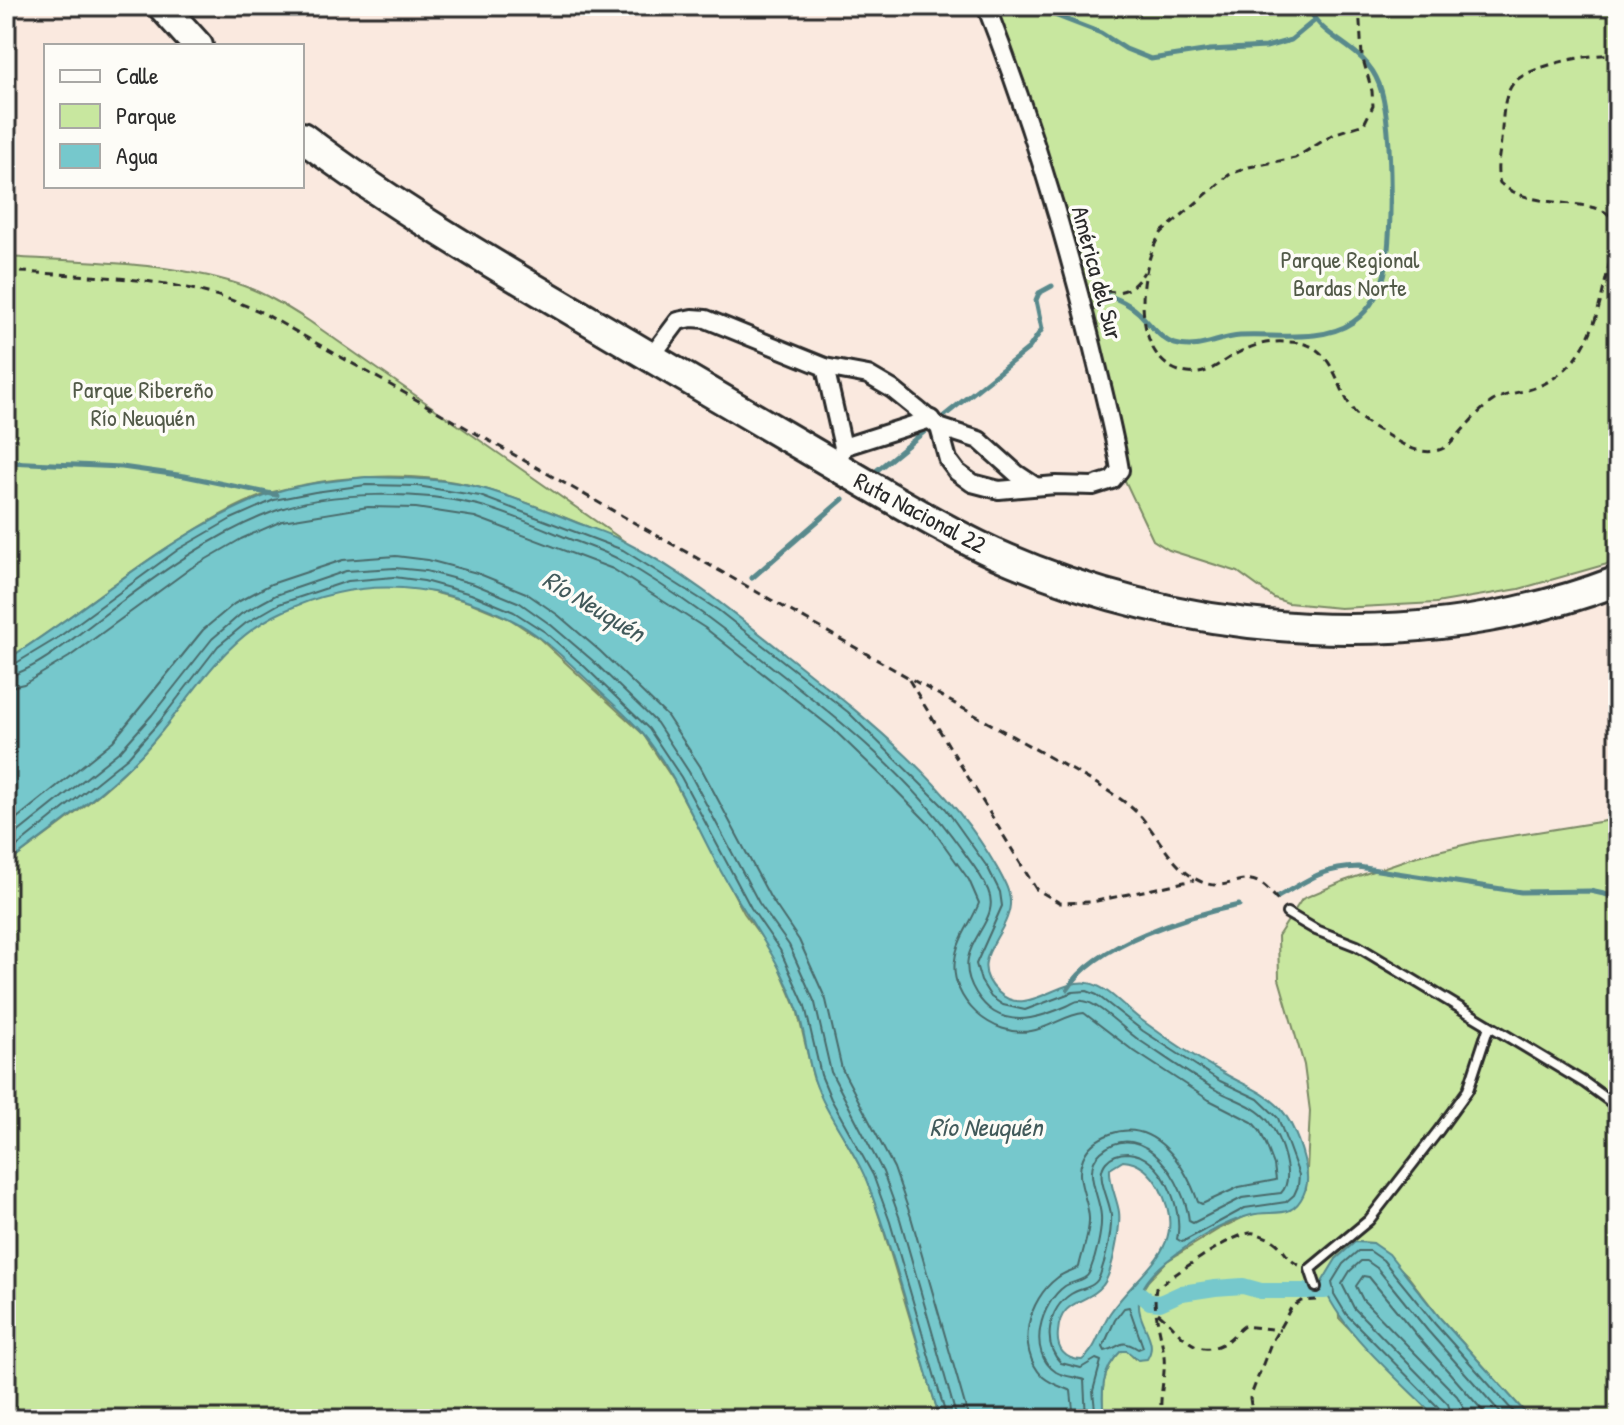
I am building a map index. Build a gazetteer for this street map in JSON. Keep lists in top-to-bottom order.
{
  "streets": {
    "highway": ["Ruta Nacional 22"],
    "street": ["América del Sur"]
  },
  "water": ["Río Neuquén"],
  "parks": ["Parque Regional Bardas Norte", "Parque Ribereño Río Neuquén"],
  "legend": ["Calle", "Parque", "Agua"]
}
